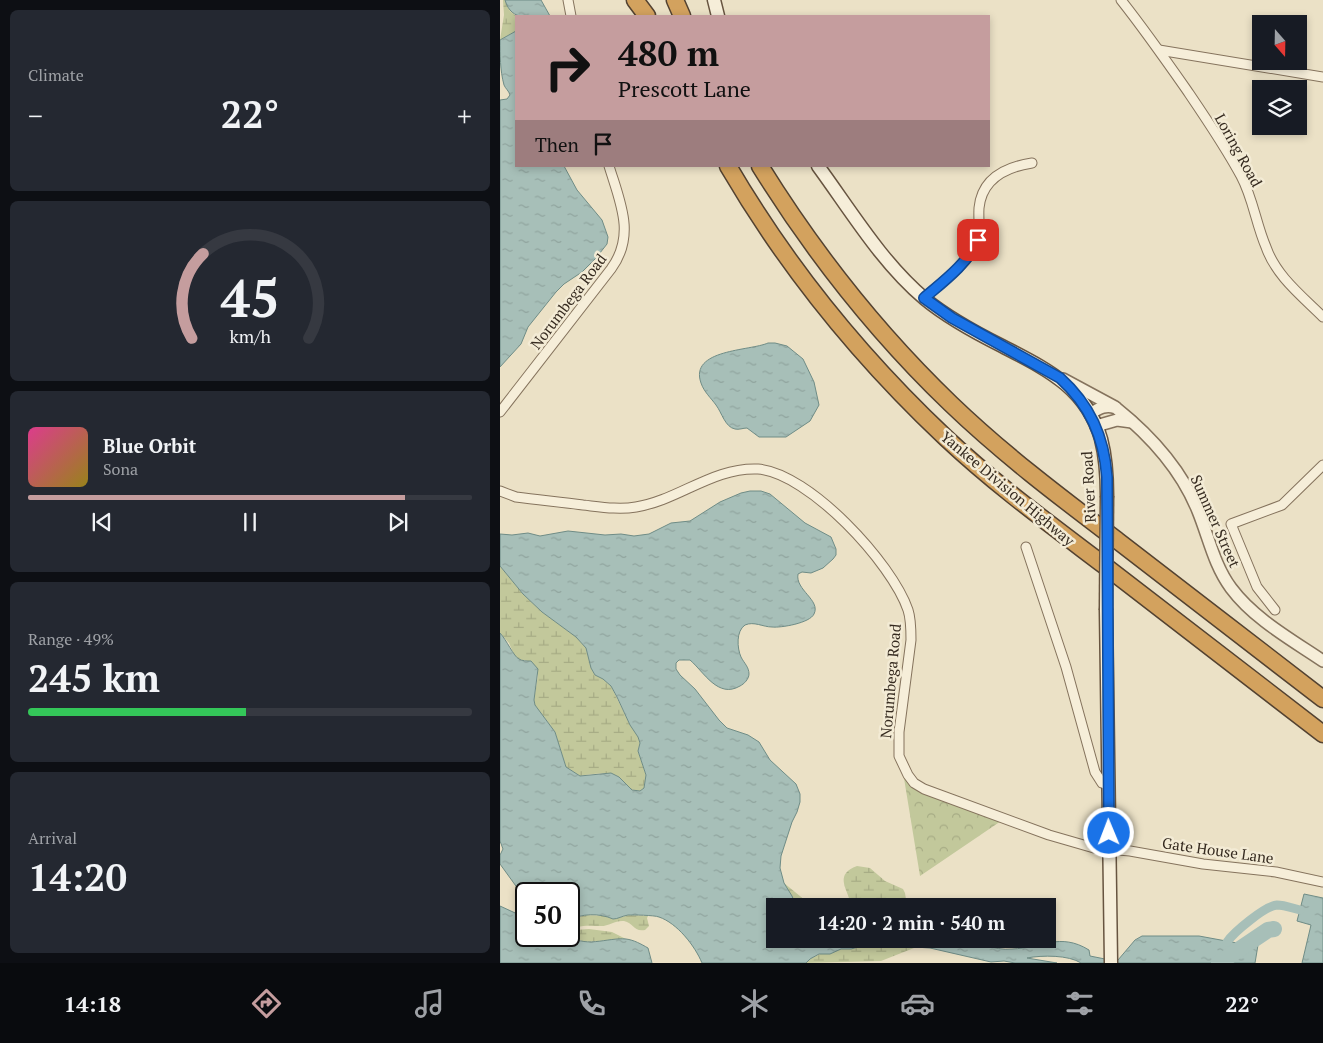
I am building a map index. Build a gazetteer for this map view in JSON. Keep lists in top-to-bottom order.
{
  "streets": {
    "highway": ["Yankee Division Highway"],
    "main road": ["River Road"],
    "street": [
      "Loring Road",
      "Norumbega Road",
      "Summer Street",
      "Gate House Lane"
    ]
  },
  "crossings": [
    ["Norumbega Road", "River Road"],
    ["Norumbega Road", "Gate House Lane"],
    ["River Road", "Summer Street"],
    ["River Road", "Gate House Lane"]
  ],
  "north": "bottom",
  "page": {
    "tile": [
      "Climate",
      ["Range · 49%", "245 km"],
      ["Arrival", "14:20"]
    ],
    "turn": ["480 m", "Prescott Lane"],
    "heat": ["−", "22°", "+"],
    "then": "Then",
    "song": ["Blue Orbit", "Sona"],
    "limit": "50",
    "trip": "14:20 · 2 min · 540 m",
    "tabs": ["14:18", "22°"],
    "gauge": ["45", "km/h"]
  }
}
